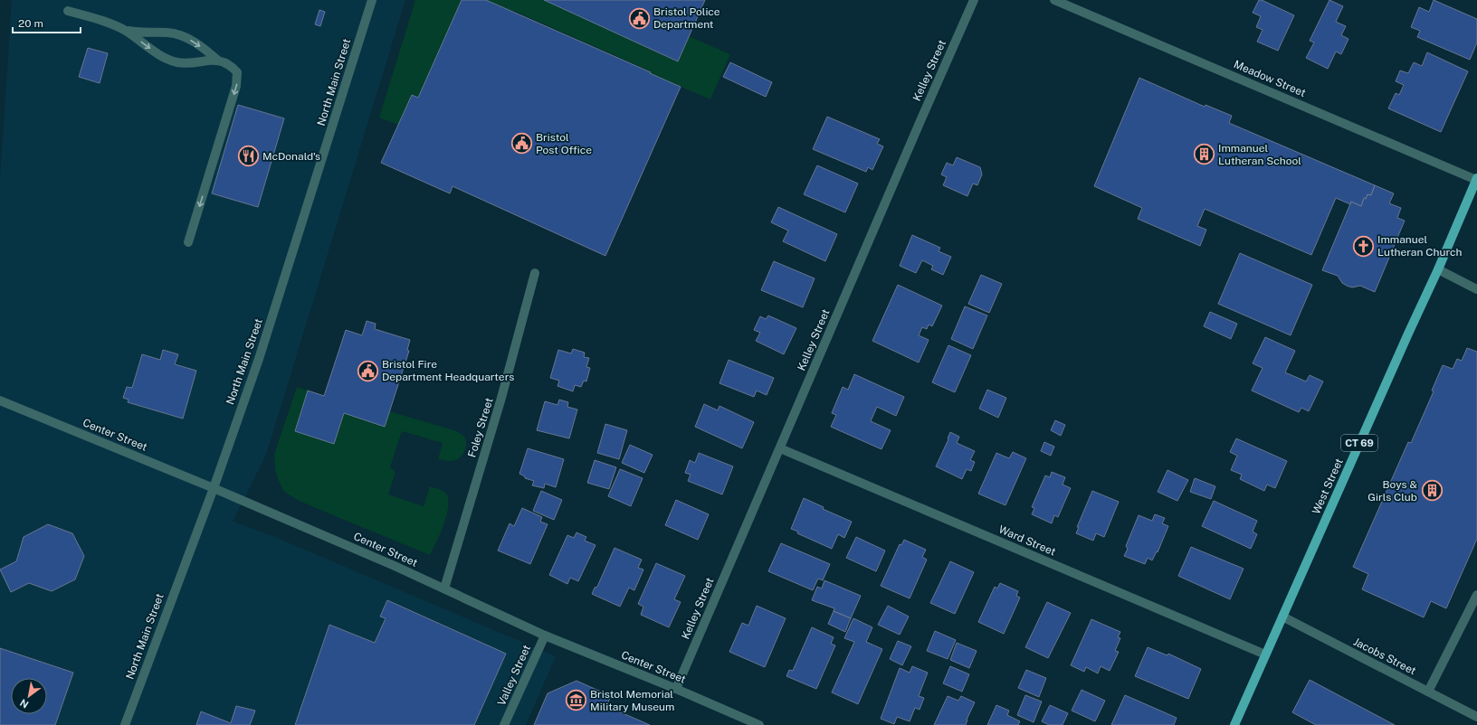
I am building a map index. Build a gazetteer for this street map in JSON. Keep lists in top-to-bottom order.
{
  "streets": {
    "main road": ["CT 69", "West Street"],
    "street": [
      "Kelley Street",
      "Meadow Street",
      "North Main Street",
      "Foley Street",
      "Center Street",
      "Ward Street",
      "Jacobs Street",
      "Valley Street"
    ]
  },
  "crossings": [
    ["Kelley Street", "Center Street"],
    ["Kelley Street", "Ward Street"],
    ["Meadow Street", "West Street"],
    ["North Main Street", "Center Street"],
    ["Foley Street", "Center Street"],
    ["Center Street", "Valley Street"],
    ["West Street", "Ward Street"],
    ["West Street", "Jacobs Street"]
  ],
  "places": {
    "public building": ["Bristol Police Department", "Bristol Post Office", "Bristol Fire Department Headquarters"],
    "building": ["Immanuel Lutheran School", "Boys & Girls Club"],
    "restaurant": ["McDonald's"],
    "church": ["Immanuel Lutheran Church"],
    "museum": ["Bristol Memorial Military Museum"]
  },
  "scale_bar": "20 m",
  "north": "bottom left"
}
